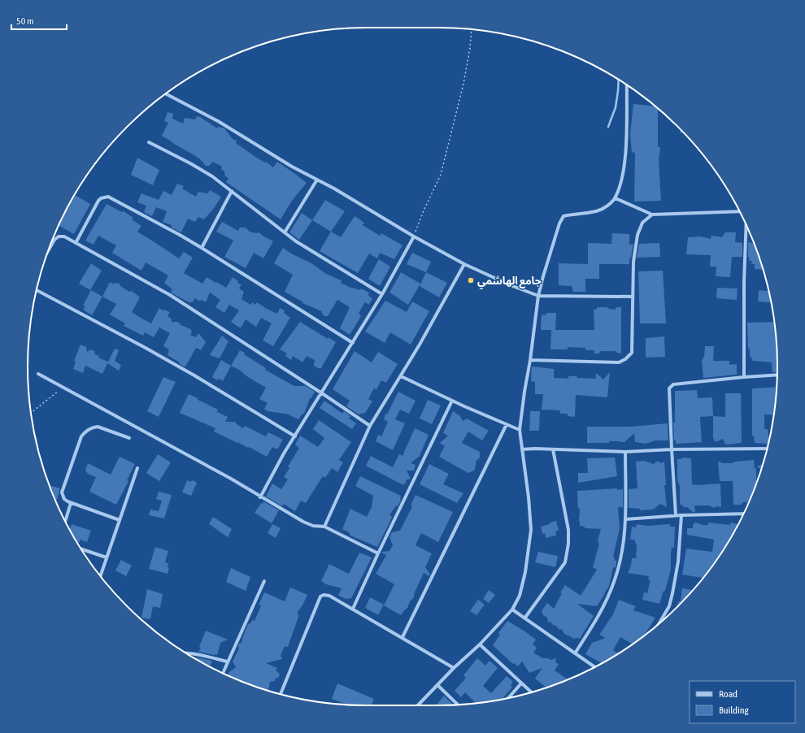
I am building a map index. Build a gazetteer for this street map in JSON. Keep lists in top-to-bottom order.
{
  "places": ["جامع الهاشمي"],
  "legend": ["Road", "Building"],
  "scale_bar": "50 m"
}
